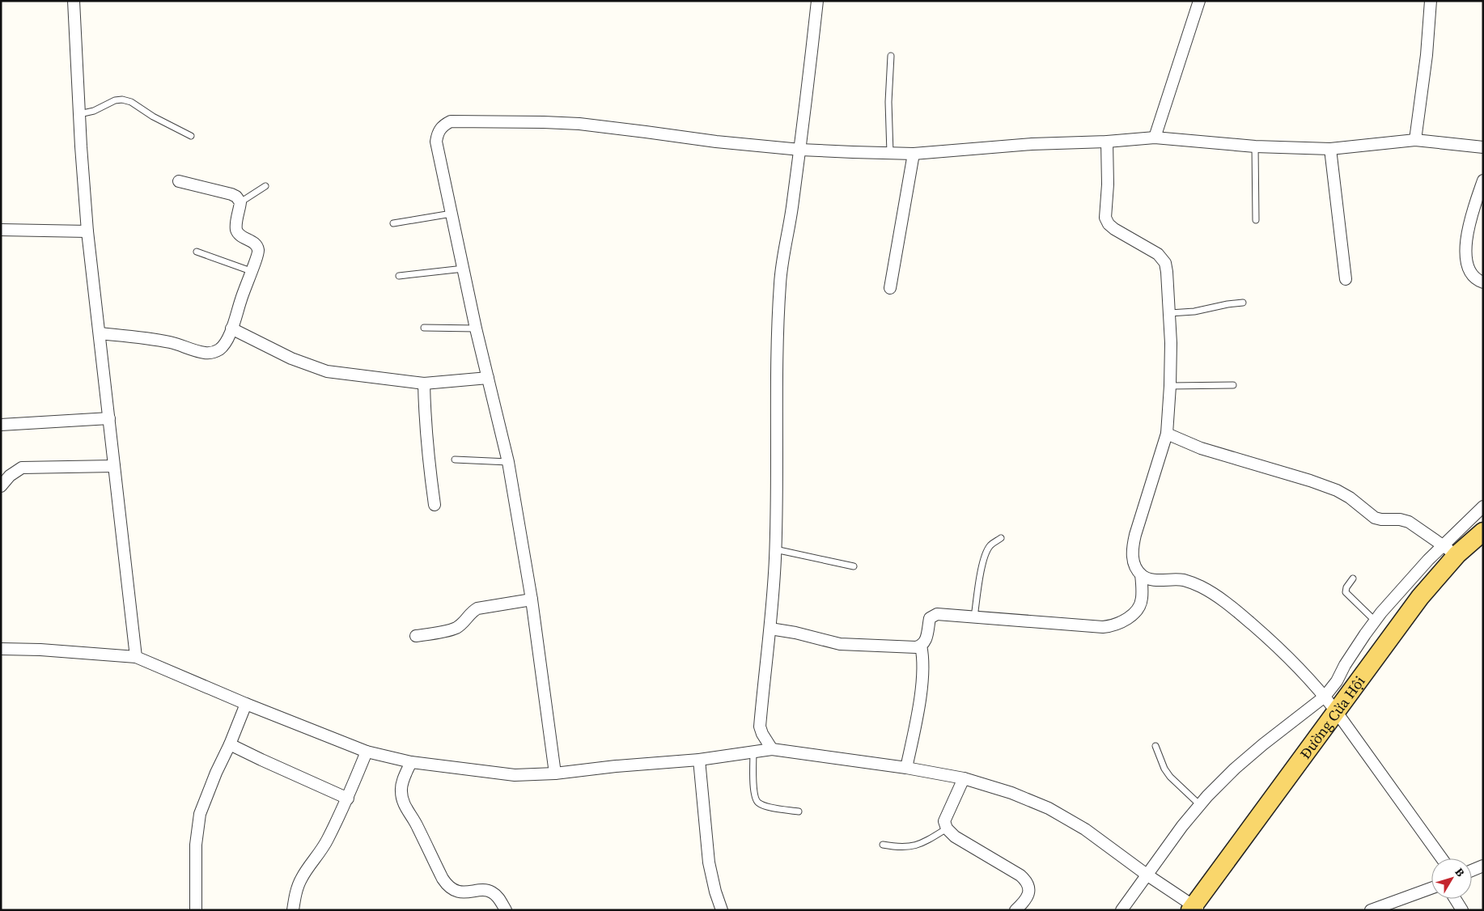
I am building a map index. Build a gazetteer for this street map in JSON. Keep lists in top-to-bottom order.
{
  "streets": {
    "main road": ["Đường Cửa Hội"]
  },
  "north": "top right"
}
